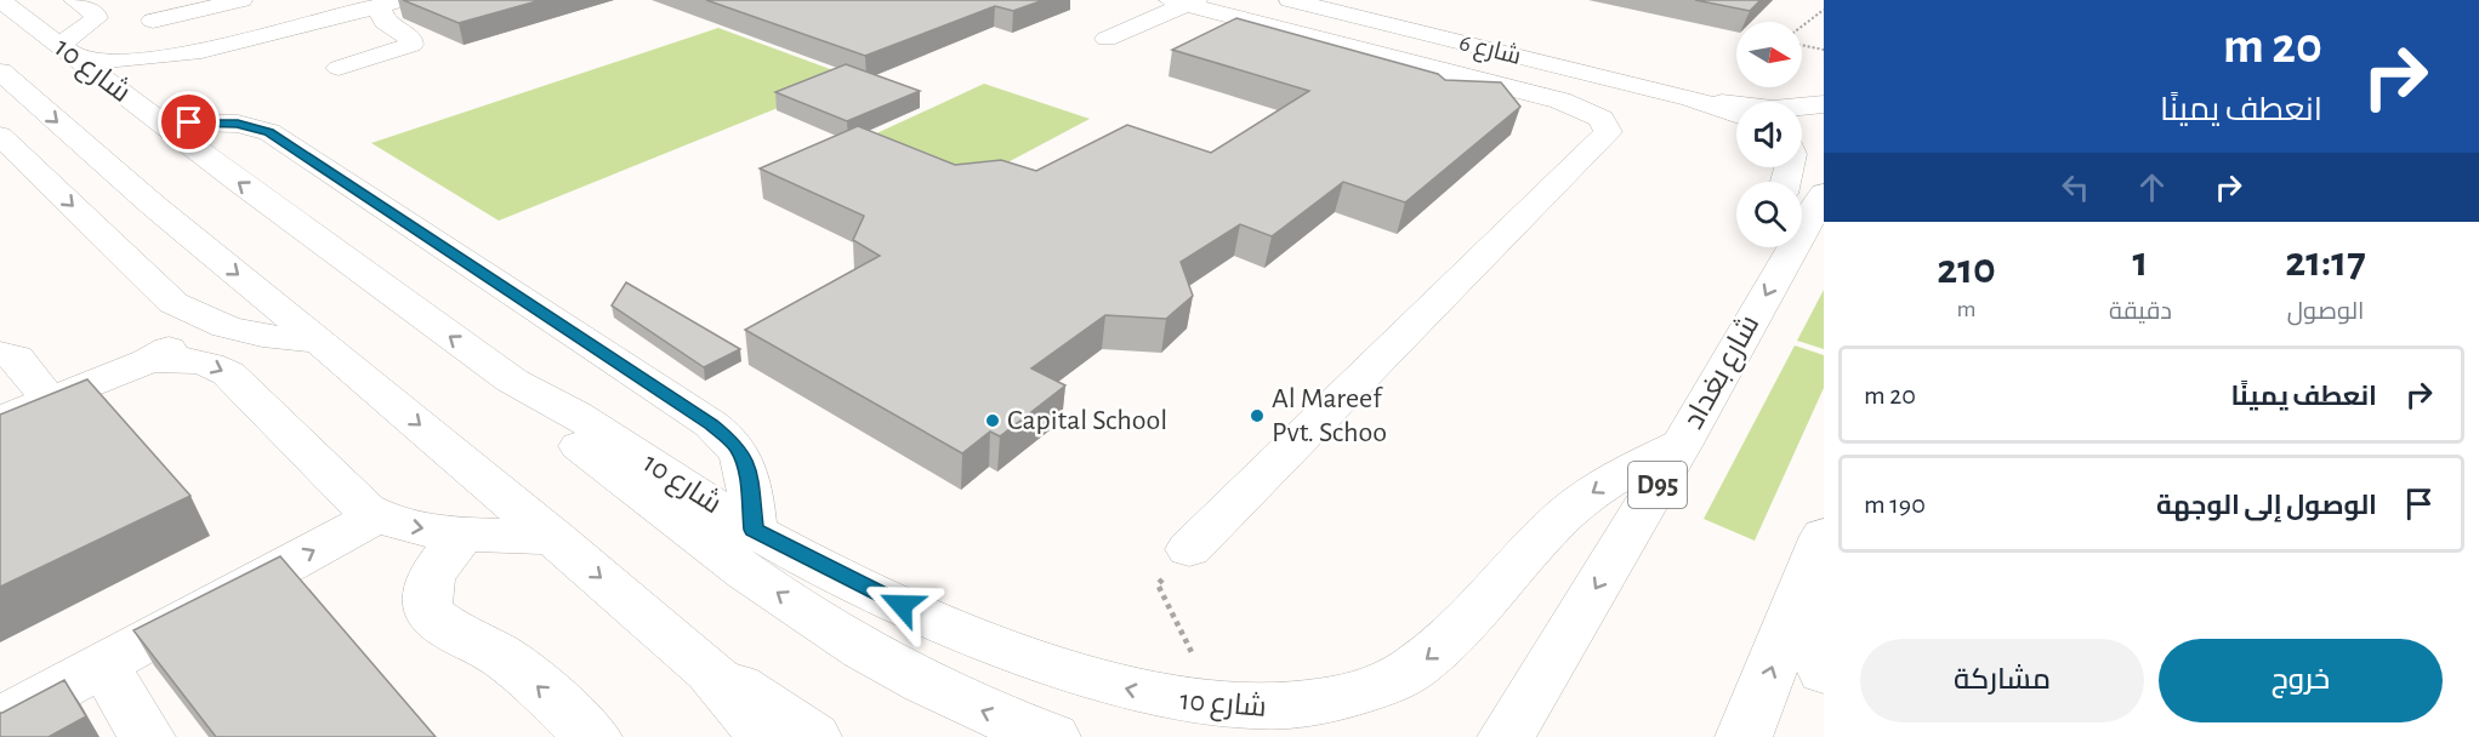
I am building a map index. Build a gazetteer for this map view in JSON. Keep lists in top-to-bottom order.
{
  "streets": {
    "street": [
      "شارع 6",
      "شارع 10",
      "شارع بغداد",
      "D95"
    ]
  },
  "crossings": [
    ["شارع 10", "شارع بغداد"]
  ],
  "places": ["Al Mareef Pvt. Schoo", "Capital School"],
  "north": "right",
  "page": {
    "turn": ["20 m", "انعطف يمينًا"],
    "eta": [
      "21:17",
      "الوصول",
      "1",
      "دقيقة",
      "210",
      "m"
    ],
    "list": [
      {
        "name": "انعطف يمينًا",
        "value": "20 m"
      },
      {
        "name": "الوصول إلى الوجهة",
        "value": "190 m"
      }
    ],
    "buttons": ["خروج", "مشاركة"]
  }
}
